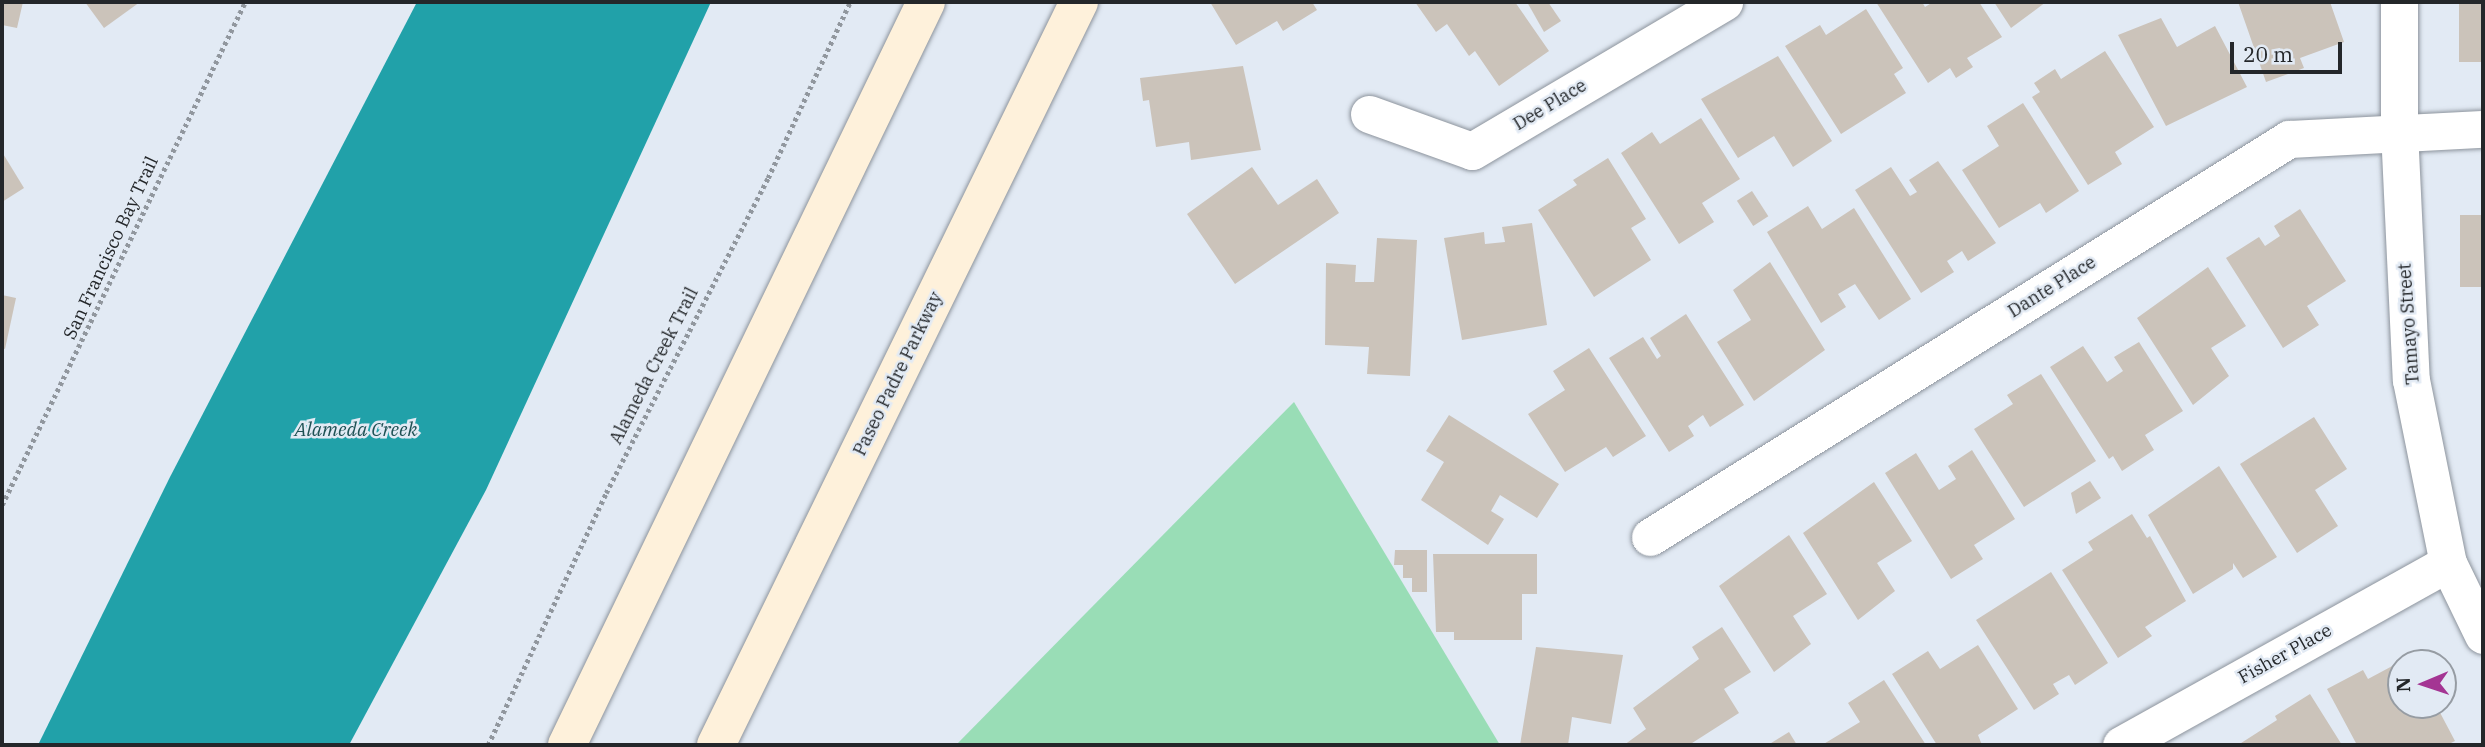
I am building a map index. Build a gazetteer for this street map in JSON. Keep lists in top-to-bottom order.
{
  "streets": {
    "main road": ["Paseo Padre Parkway"],
    "street": [
      "Dee Place",
      "Dante Place",
      "Tamayo Street",
      "Fisher Place"
    ],
    "path": ["San Francisco Bay Trail", "Alameda Creek Trail"]
  },
  "crossings": [
    ["Dante Place", "Tamayo Street"],
    ["Tamayo Street", "Fisher Place"]
  ],
  "water": ["Alameda Creek"],
  "scale_bar": "20 m",
  "north": "left"
}
